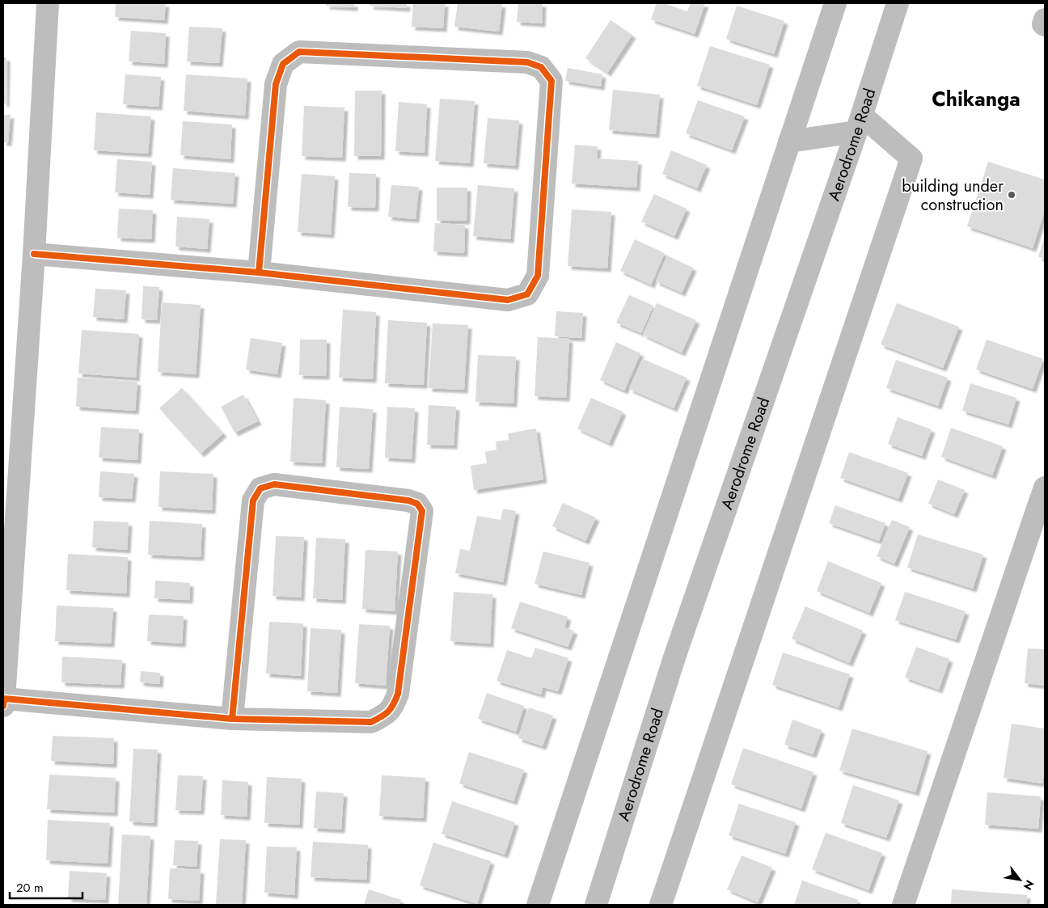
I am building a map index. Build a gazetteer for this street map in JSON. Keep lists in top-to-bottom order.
{
  "streets": {
    "street": ["Aerodrome Road"]
  },
  "districts": ["Chikanga"],
  "places": ["building under construction"],
  "scale_bar": "20 m",
  "north": "bottom right"
}
